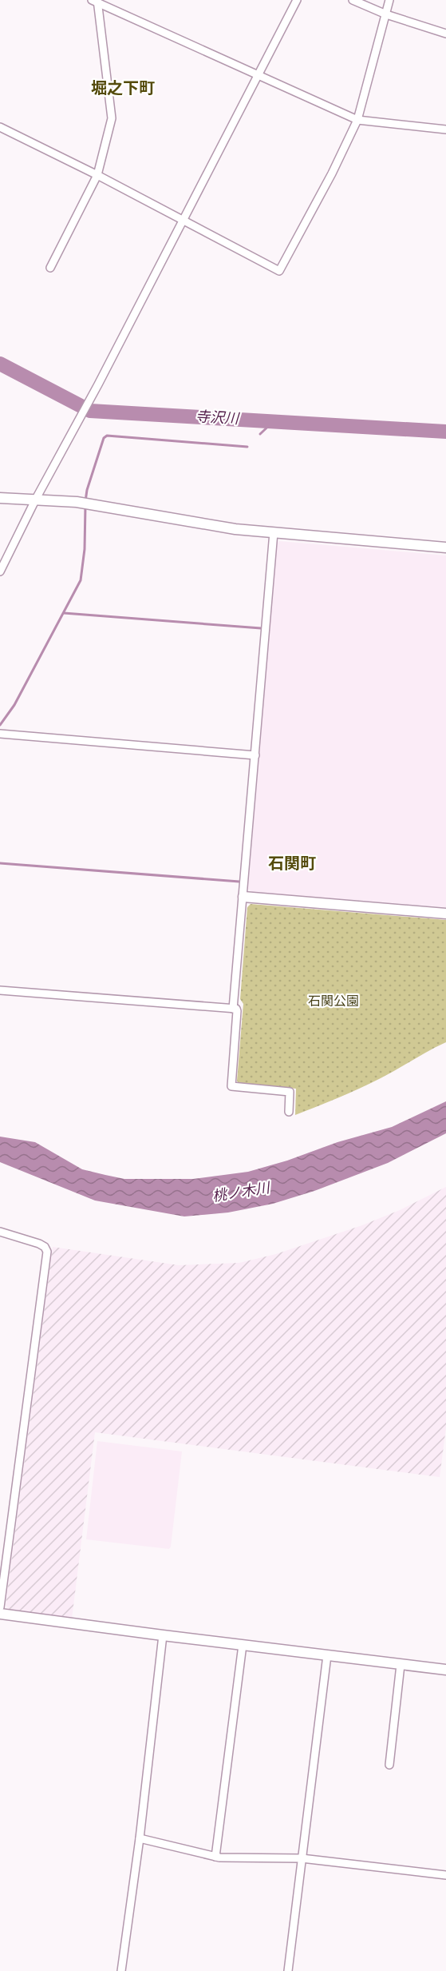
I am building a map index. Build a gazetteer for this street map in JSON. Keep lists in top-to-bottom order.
{
  "districts": ["堀之下町", "石関町"],
  "water": ["寺沢川", "桃ノ木川"],
  "parks": ["石関公園"]
}
